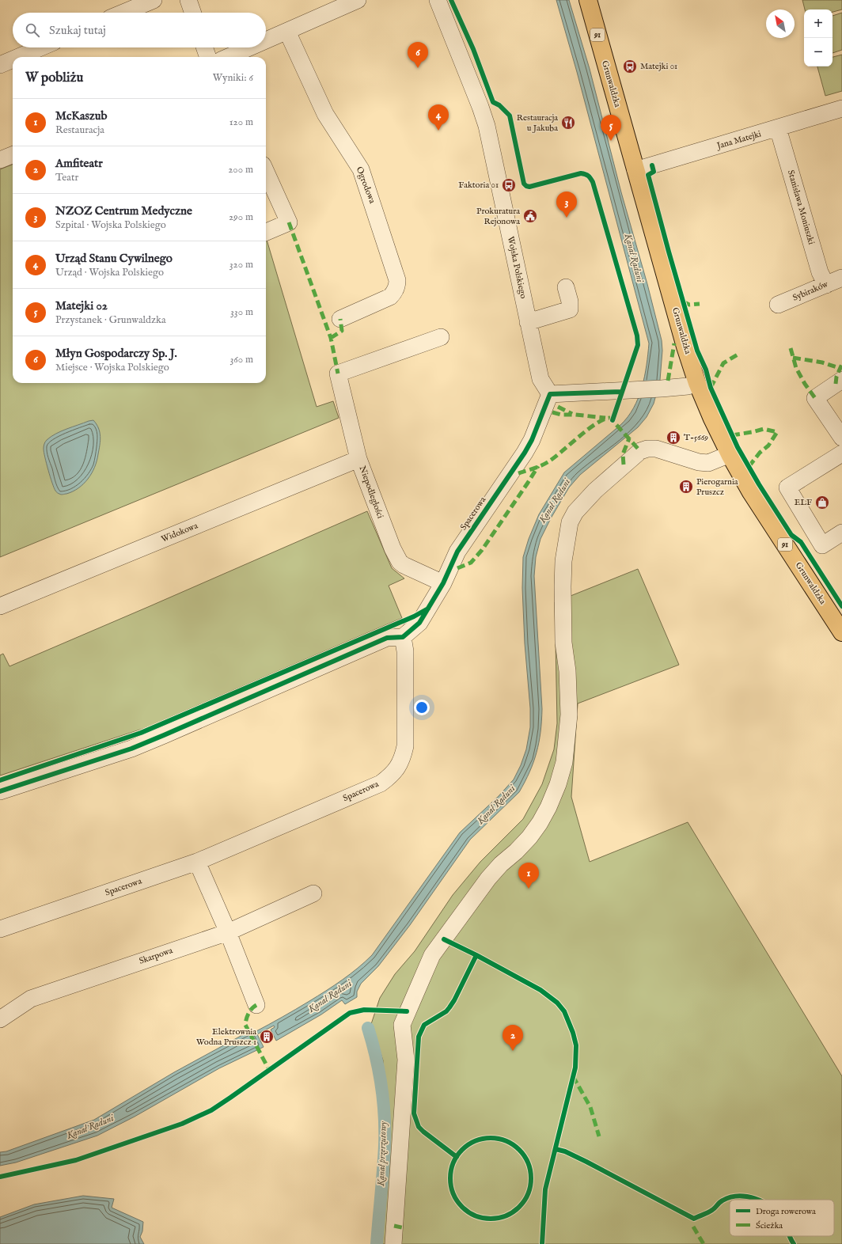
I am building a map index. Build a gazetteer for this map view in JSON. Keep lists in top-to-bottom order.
{
  "streets": {
    "main road": ["91", "Grunwaldzka"],
    "street": [
      "Jana Matejki",
      "Ogrodowa",
      "Stanisława Moniuszki",
      "Wojska Polskiego",
      "Sybiraków",
      "Niepodległości",
      "Spacerowa",
      "Widokowa",
      "Skarpowa"
    ]
  },
  "crossings": [
    ["Grunwaldzka", "Jana Matejki"],
    ["Jana Matejki", "Stanisława Moniuszki"],
    ["Stanisława Moniuszki", "Sybiraków"],
    ["Wojska Polskiego", "Spacerowa"],
    ["Niepodległości", "Spacerowa"],
    ["Niepodległości", "Widokowa"]
  ],
  "water": ["Kanał Raduni", "Kanał przerzutowy"],
  "places": {
    "bus stop": ["Matejki 01", "Faktoria 01"],
    "restaurant": ["Restauracja u Jakuba"],
    "public building": ["Prokuratura Rejonowa"],
    "building": ["T-5669", "Pierogarnia Pruszcz", "Elektrownia Wodna Pruszcz 1"],
    "shop": ["ELF"]
  },
  "legend": ["Droga rowerowa", "Ścieżka"],
  "north": "top left",
  "page": {
    "map_buttons": ["+", "−"],
    "search": "Szukaj tutaj",
    "pins": [
      "6",
      "4",
      "5",
      "3",
      "1",
      "2"
    ],
    "heading": ["W pobliżu", "Wyniki: 6"],
    "list": [
      {
        "mark": "1",
        "name": "McKaszub",
        "note": "Restauracja",
        "value": "120 m"
      },
      {
        "mark": "2",
        "name": "Amfiteatr",
        "note": "Teatr",
        "value": "200 m"
      },
      {
        "mark": "3",
        "name": "NZOZ Centrum Medyczne",
        "note": "Szpital · Wojska Polskiego",
        "value": "290 m"
      },
      {
        "mark": "4",
        "name": "Urząd Stanu Cywilnego",
        "note": "Urząd · Wojska Polskiego",
        "value": "320 m"
      },
      {
        "mark": "5",
        "name": "Matejki 02",
        "note": "Przystanek · Grunwaldzka",
        "value": "330 m"
      },
      {
        "mark": "6",
        "name": "Młyn Gospodarczy Sp. J.",
        "note": "Miejsce · Wojska Polskiego",
        "value": "360 m"
      }
    ]
  }
}
